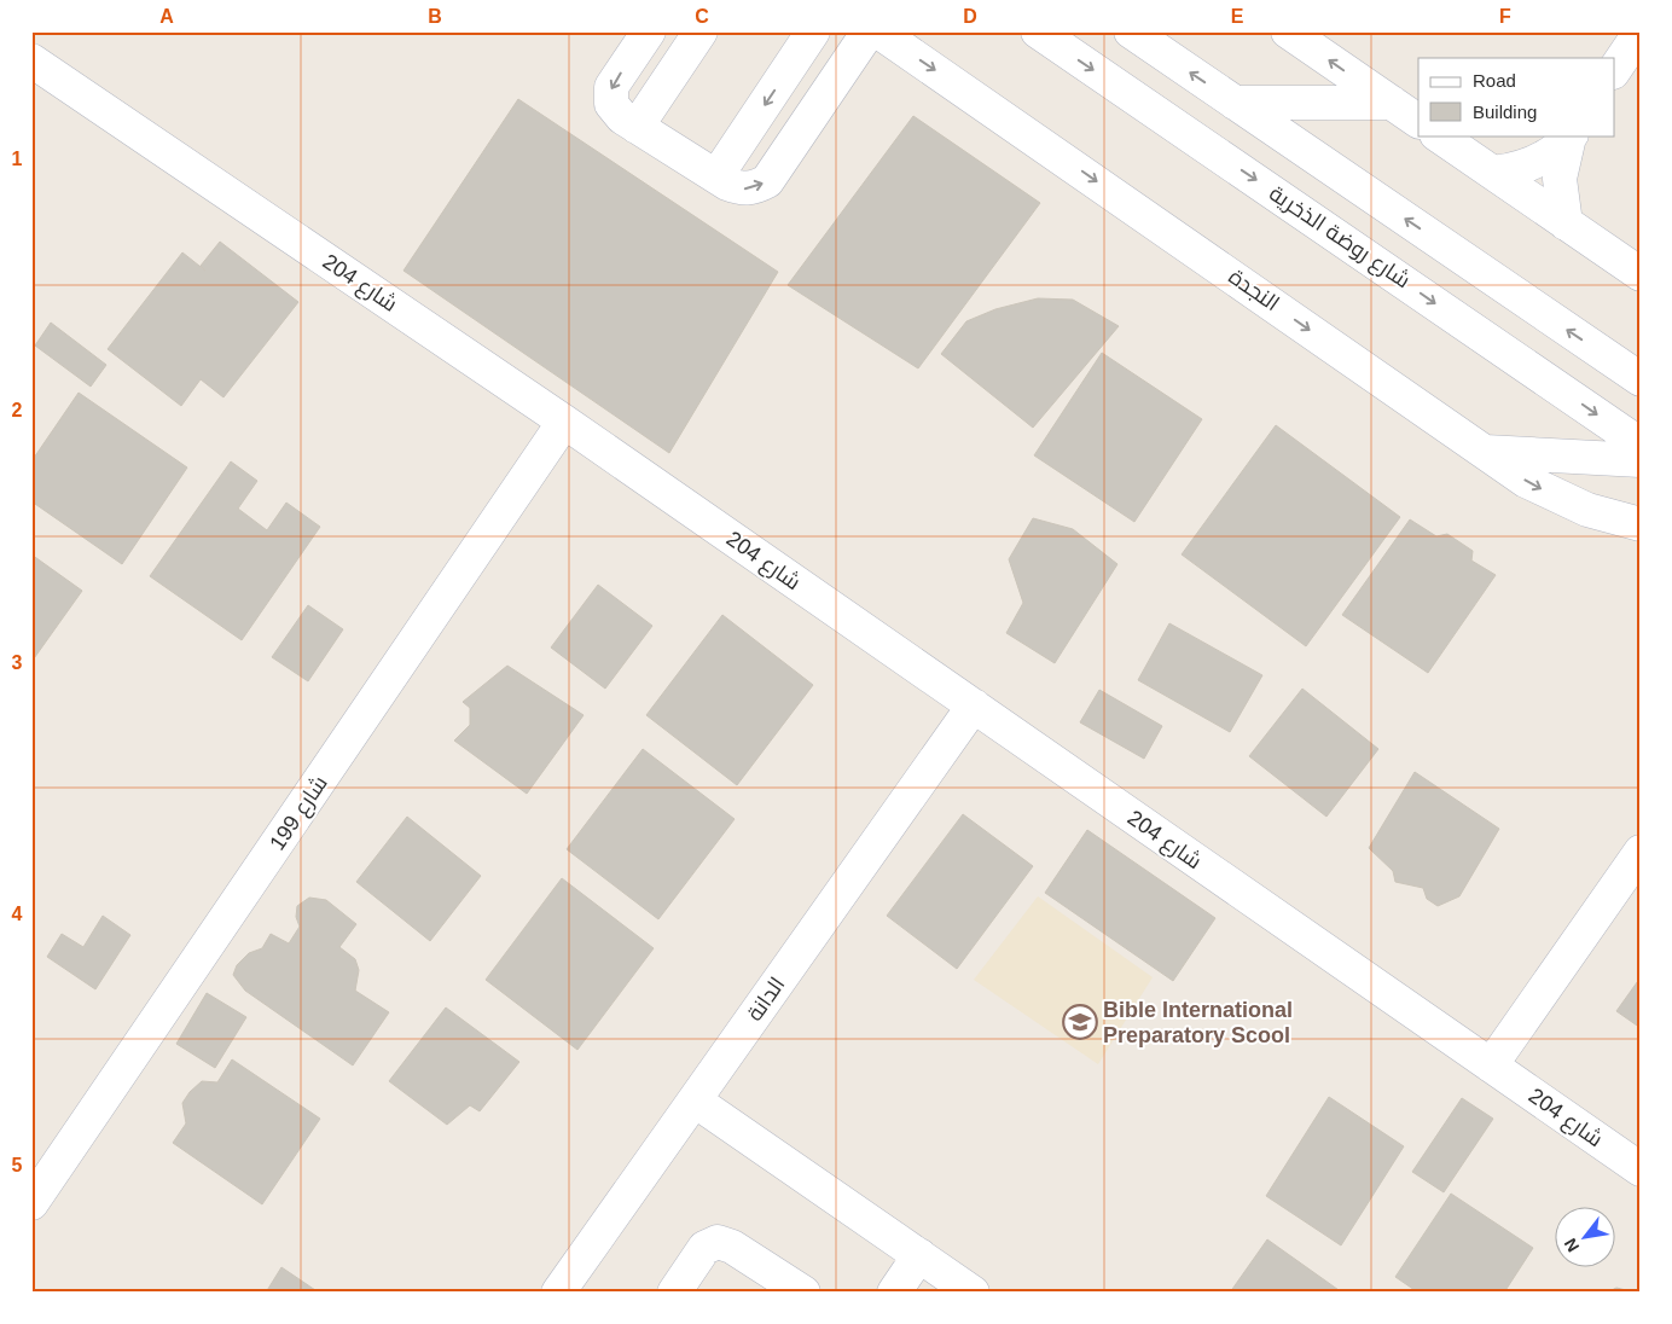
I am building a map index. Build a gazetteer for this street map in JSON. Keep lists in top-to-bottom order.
{
  "streets": {
    "street": [
      "شارع روضة الذخرية",
      "شارع 204",
      "النجدة",
      "شارع 199",
      "الدانة"
    ]
  },
  "crossings": [
    ["شارع 204", "شارع 199"],
    ["شارع 204", "الدانة"]
  ],
  "places": {
    "school or university": ["Bible International Preparatory Scool"]
  },
  "legend": ["Road", "Building"],
  "north": "bottom left",
  "grid": {
    "columns": [
      "A",
      "B",
      "C",
      "D",
      "E",
      "F"
    ],
    "rows": [
      "1",
      "2",
      "3",
      "4",
      "5"
    ]
  }
}
